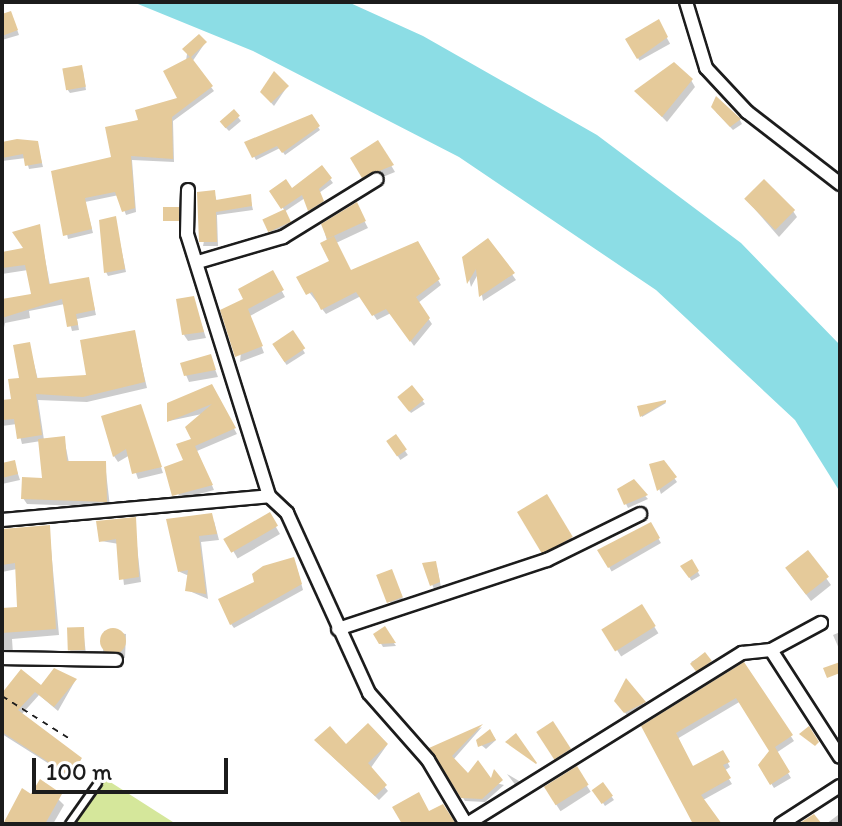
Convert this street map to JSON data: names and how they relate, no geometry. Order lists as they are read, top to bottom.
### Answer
{
  "scale_bar": "100 m"
}
